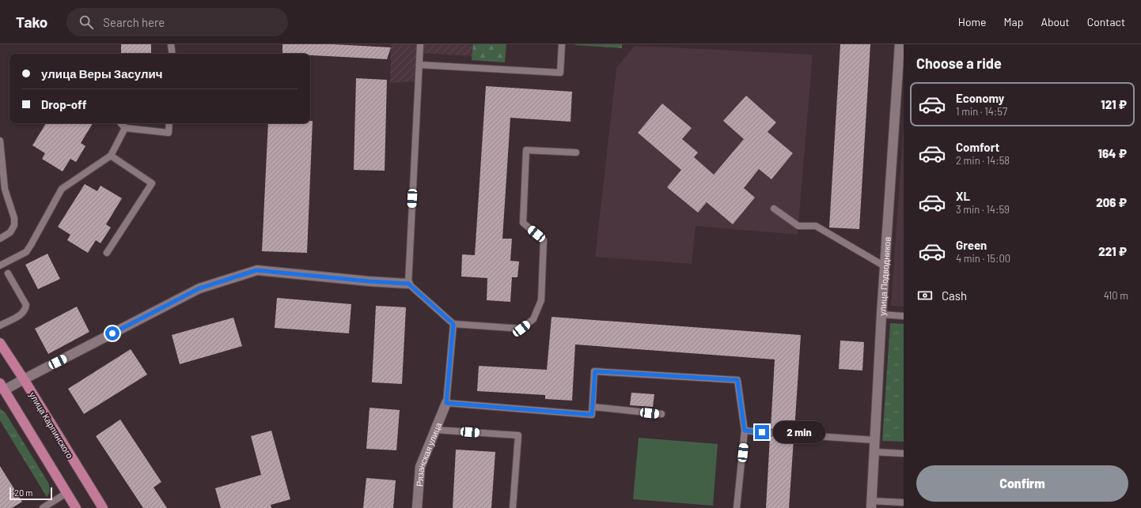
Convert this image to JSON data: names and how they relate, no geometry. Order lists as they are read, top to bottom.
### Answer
{
  "streets": {
    "main road": ["улица Карпинского"],
    "street": ["улица Подводников", "Рязанская улица"]
  },
  "scale_bar": "20 m",
  "page": {
    "header": "Tako",
    "search": "Search here",
    "nav": [
      "Home",
      "Map",
      "About",
      "Contact"
    ],
    "heading": "Choose a ride",
    "banner": ["улица Веры Засулич", "Drop-off"],
    "list": [
      {
        "name": "Economy",
        "note": "1 min · 14:57",
        "value": "121 ₽"
      },
      {
        "name": "Comfort",
        "note": "2 min · 14:58",
        "value": "164 ₽"
      },
      {
        "name": "XL",
        "note": "3 min · 14:59",
        "value": "206 ₽"
      },
      {
        "name": "Green",
        "note": "4 min · 15:00",
        "value": "221 ₽"
      }
    ],
    "pay": ["Cash", "410 m"],
    "bubble": "2 min",
    "buttons": "Confirm",
    "scale": "20 m"
  }
}
